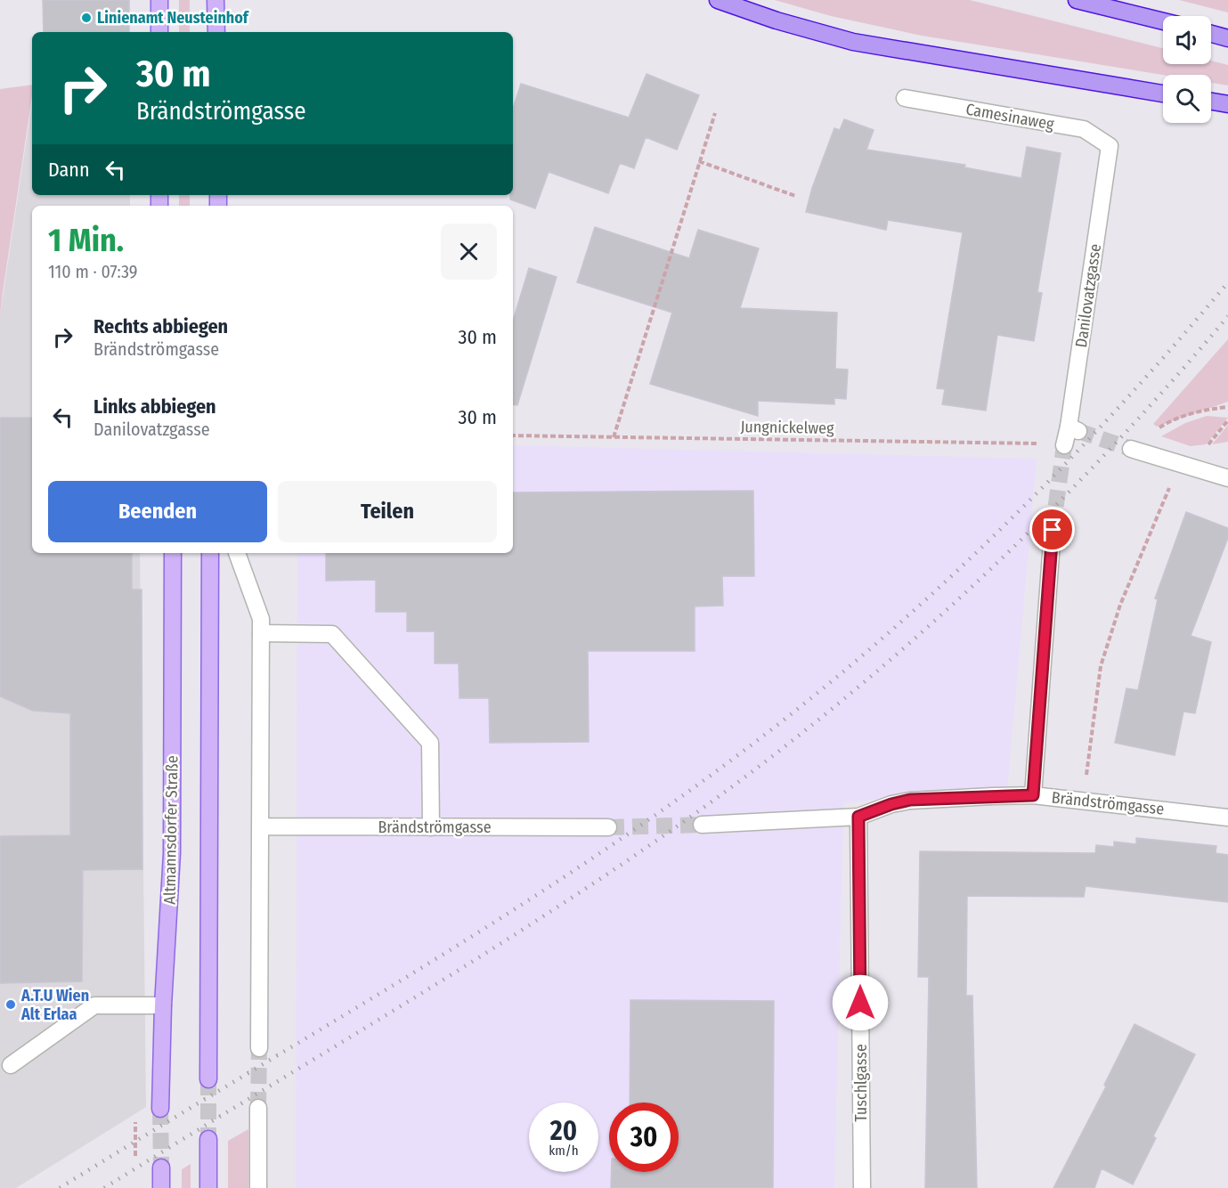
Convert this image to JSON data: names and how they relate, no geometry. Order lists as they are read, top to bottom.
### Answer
{
  "streets": {
    "main road": ["Altmannsdorfer Straße"],
    "street": [
      "Camesinaweg",
      "Danilovatzgasse",
      "Brändströmgasse",
      "Tuschlgasse"
    ],
    "path": ["Jungnickelweg"]
  },
  "crossings": [
    ["Camesinaweg", "Danilovatzgasse"],
    ["Danilovatzgasse", "Jungnickelweg"],
    ["Brändströmgasse", "Tuschlgasse"]
  ],
  "places": ["Linienamt Neusteinhof", "A.T.U Wien Alt Erlaa"],
  "page": {
    "turn": ["30 m", "Brändströmgasse"],
    "then": "Dann",
    "heading": ["1 Min.", "110 m · 07:39"],
    "list": [
      {
        "name": "Rechts abbiegen",
        "note": "Brändströmgasse",
        "value": "30 m"
      },
      {
        "name": "Links abbiegen",
        "note": "Danilovatzgasse",
        "value": "30 m"
      }
    ],
    "buttons": ["Beenden", "Teilen"],
    "speed": "20 km/h",
    "limit": "30"
  }
}
